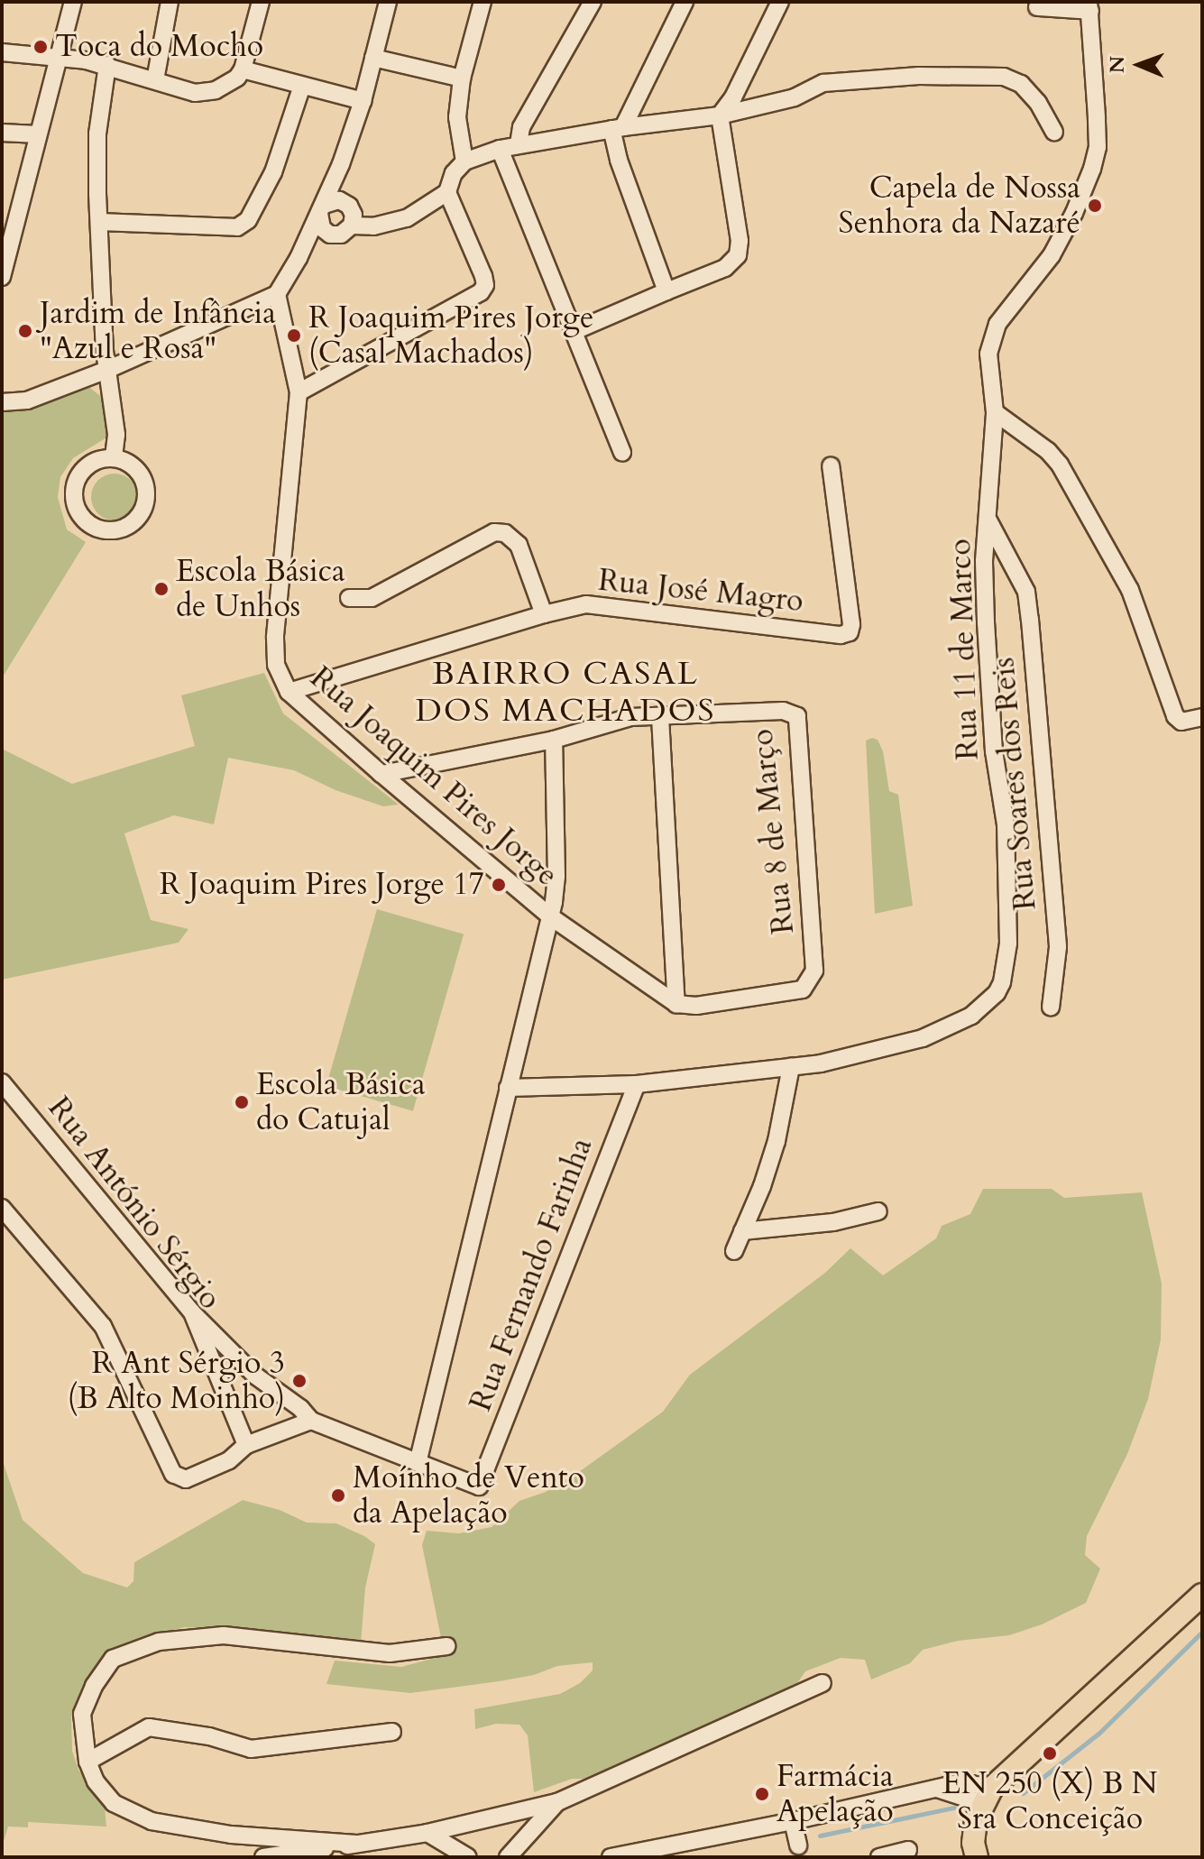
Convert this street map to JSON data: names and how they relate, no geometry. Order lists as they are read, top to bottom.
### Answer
{
  "streets": {
    "street": [
      "Rua José Magro",
      "Rua 11 de Marco",
      "Rua Joaquim Pires Jorge",
      "Rua Soares dos Reis",
      "Rua 8 de Março",
      "Rua António Sérgio",
      "Rua Fernando Farinha"
    ]
  },
  "crossings": [
    ["Rua José Magro", "Rua Joaquim Pires Jorge"],
    ["Rua 11 de Marco", "Rua Joaquim Pires Jorge"],
    ["Rua 11 de Marco", "Rua Soares dos Reis"],
    ["Rua 11 de Marco", "Rua Fernando Farinha"],
    ["Rua Joaquim Pires Jorge", "Rua 8 de Março"],
    ["Rua Joaquim Pires Jorge", "Rua Fernando Farinha"]
  ],
  "districts": ["BAIRRO CASAL DOS MACHADOS"],
  "places": [
    "Toca do Mocho",
    "Capela de Nossa Senhora da Nazaré",
    "Jardim de Infância \"Azul e Rosa\"",
    "R Joaquim Pires Jorge (Casal Machados)",
    "Escola Básica de Unhos",
    "R Joaquim Pires Jorge 17",
    "Escola Básica do Catujal",
    "R Ant Sérgio 3 (B Alto Moinho)",
    "Moínho de Vento da Apelação",
    "EN 250 (X) B N Sra Conceição",
    "Farmácia Apelação"
  ],
  "north": "left"
}
